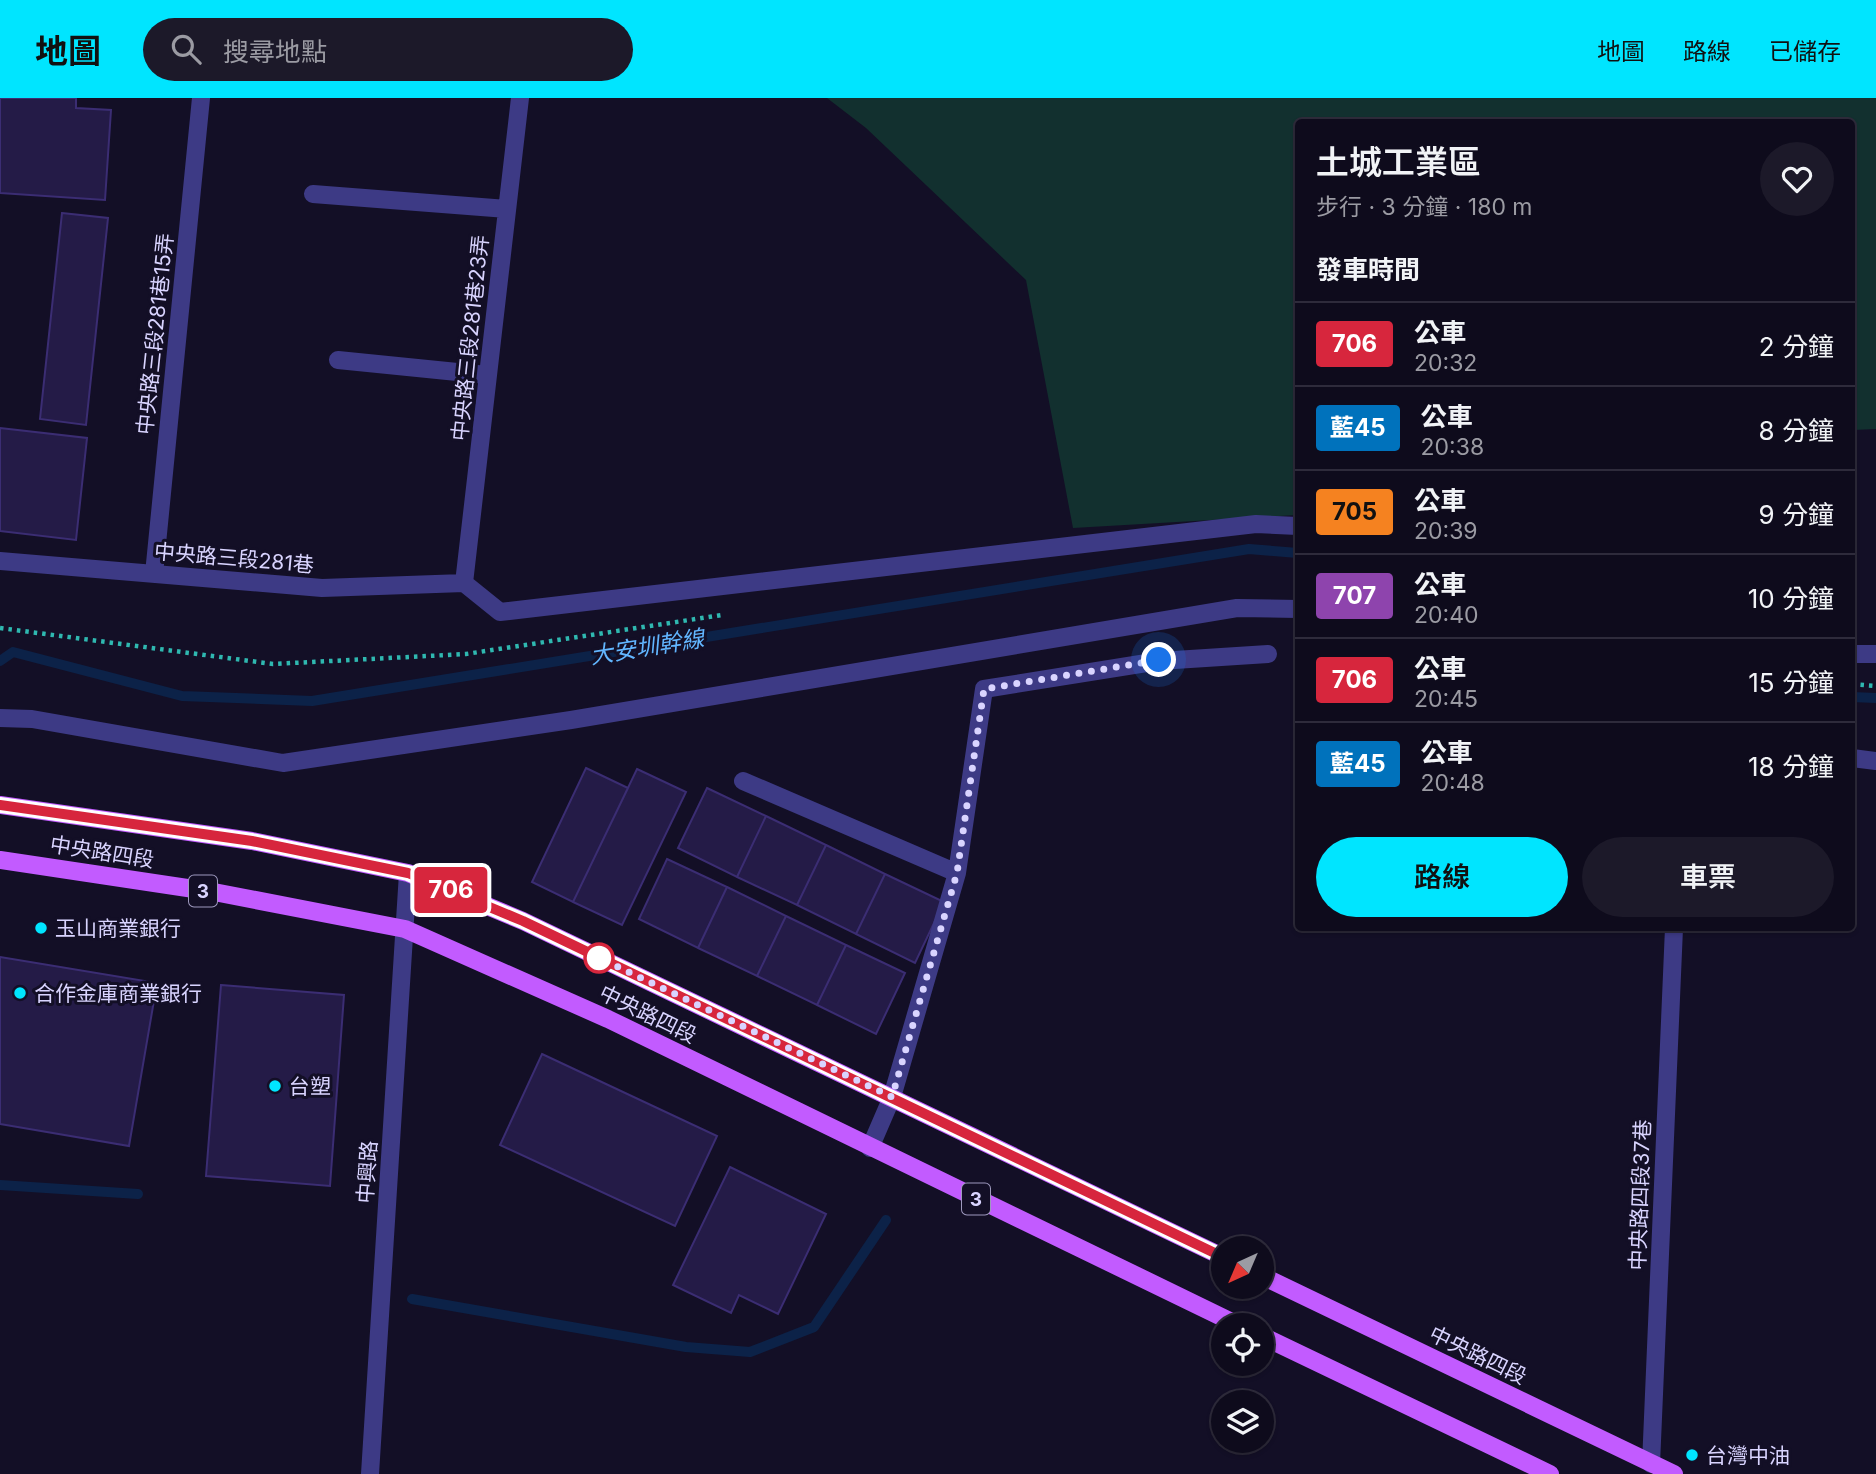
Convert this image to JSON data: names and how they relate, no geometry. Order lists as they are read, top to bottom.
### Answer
{
  "streets": {
    "main road": ["中央路四段", "3"],
    "street": [
      "中央路三段281巷15弄",
      "中央路三段281巷23弄",
      "中央路三段281巷",
      "中興路",
      "中央路四段37巷"
    ]
  },
  "crossings": [
    ["中央路三段281巷15弄", "中央路三段281巷"],
    ["中央路三段281巷23弄", "中央路三段281巷"],
    ["中央路四段", "中興路"],
    ["中央路四段", "中央路四段37巷"]
  ],
  "water": ["大安圳幹線"],
  "places": [
    "玉山商業銀行",
    "合作金庫商業銀行",
    "台塑",
    "台灣中油"
  ],
  "lines": ["bus line 706"],
  "north": "bottom left",
  "page": {
    "header": "地圖",
    "search": "搜尋地點",
    "nav": ["地圖", "路線", "已儲存"],
    "on_map": "706",
    "heading": [
      ["土城工業區", "步行 · 3 分鐘 · 180 m"],
      "發車時間"
    ],
    "list": [
      {
        "mark": "706",
        "name": "公車",
        "note": "20:32",
        "value": "2 分鐘"
      },
      {
        "mark": "藍45",
        "name": "公車",
        "note": "20:38",
        "value": "8 分鐘"
      },
      {
        "mark": "705",
        "name": "公車",
        "note": "20:39",
        "value": "9 分鐘"
      },
      {
        "mark": "707",
        "name": "公車",
        "note": "20:40",
        "value": "10 分鐘"
      },
      {
        "mark": "706",
        "name": "公車",
        "note": "20:45",
        "value": "15 分鐘"
      },
      {
        "mark": "藍45",
        "name": "公車",
        "note": "20:48",
        "value": "18 分鐘"
      }
    ],
    "buttons": ["路線", "車票"]
  }
}
